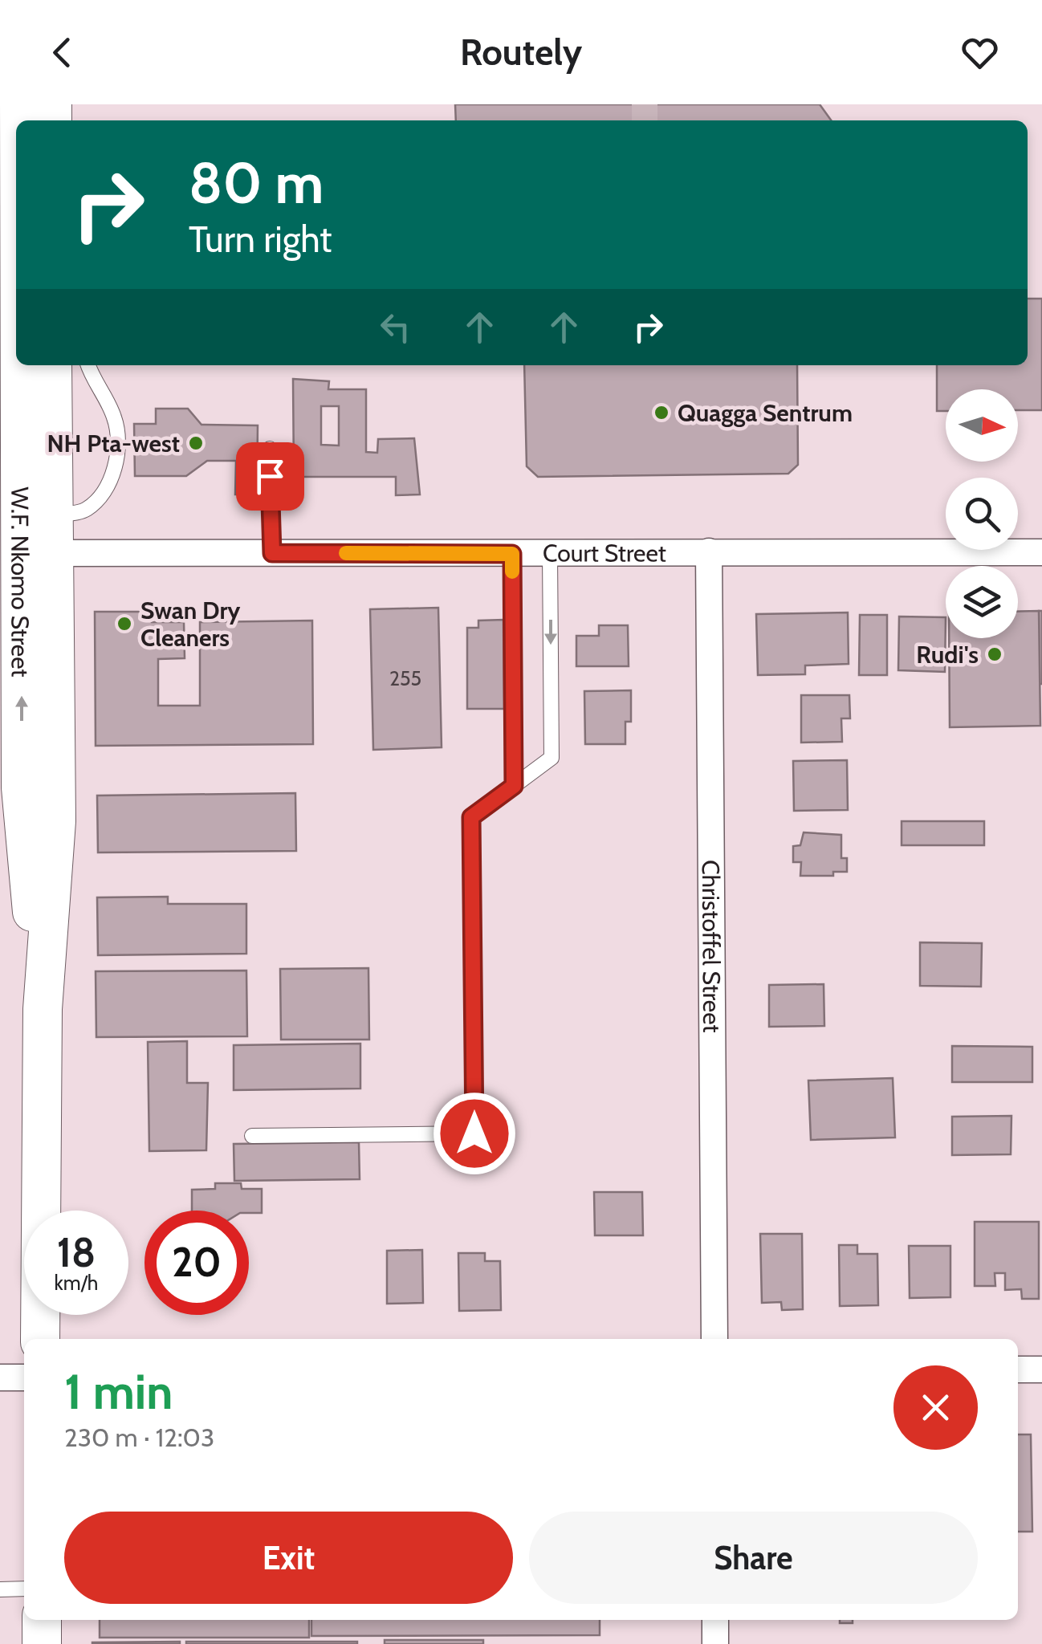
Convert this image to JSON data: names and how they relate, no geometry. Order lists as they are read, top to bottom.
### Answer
{
  "streets": {
    "main road": ["W.F. Nkomo Street"],
    "street": ["Court Street", "Christoffel Street"]
  },
  "crossings": [
    ["Court Street", "W.F. Nkomo Street"],
    ["Court Street", "Christoffel Street"]
  ],
  "places": [
    "Quagga Sentrum",
    "NH Pta-west",
    "Swan Dry Cleaners",
    "Rudi's"
  ],
  "house_numbers": ["255"],
  "north": "right",
  "page": {
    "header": "Routely",
    "turn": ["80 m", "Turn right"],
    "speed": "18 km/h",
    "limit": "20",
    "heading": ["1 min", "230 m · 12:03"],
    "buttons": ["Exit", "Share"]
  }
}
